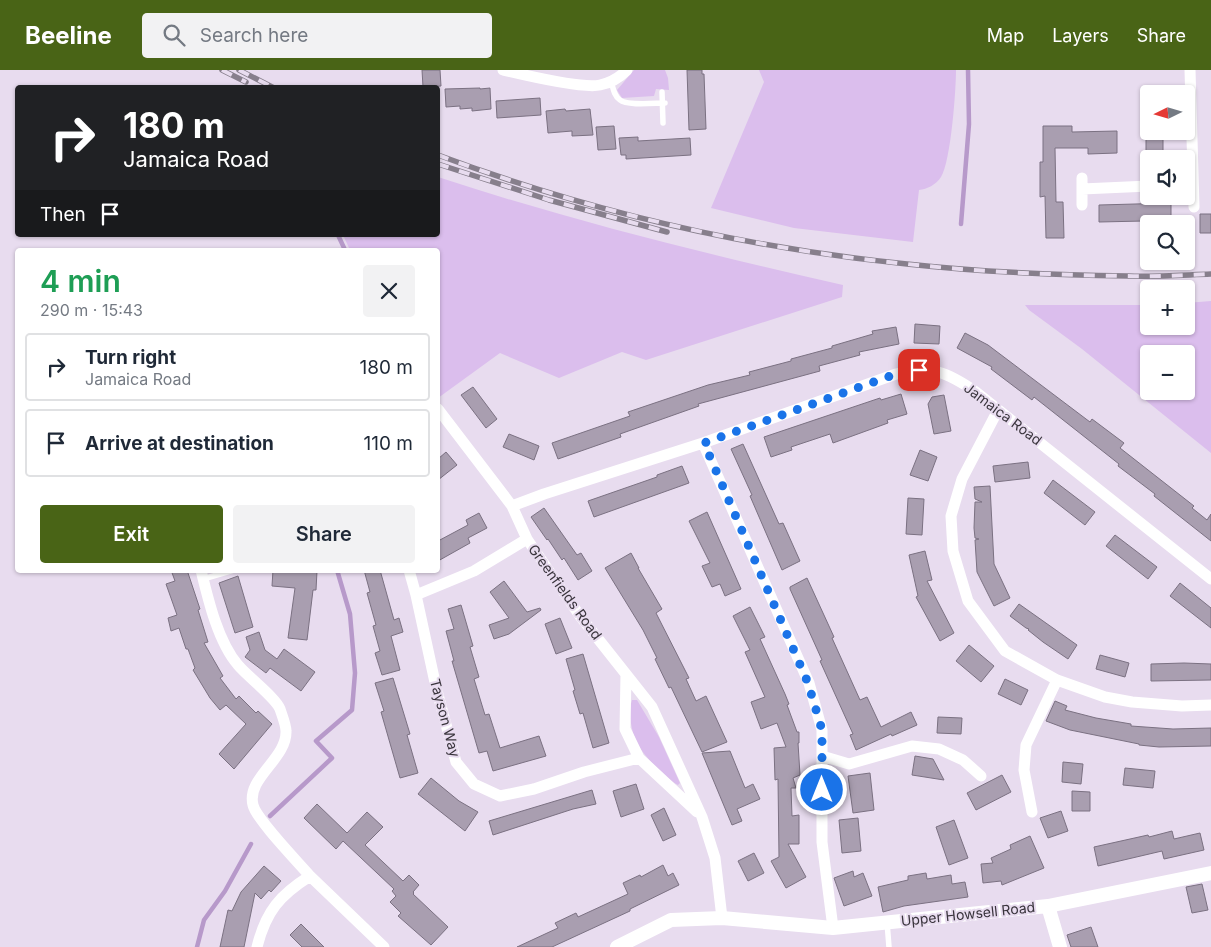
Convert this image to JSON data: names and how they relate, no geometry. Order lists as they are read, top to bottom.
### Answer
{
  "streets": {
    "street": [
      "Jamaica Road",
      "Greenfields Road",
      "Tayson Way",
      "Upper Howsell Road"
    ]
  },
  "crossings": [
    ["Greenfields Road", "Tayson Way"],
    ["Greenfields Road", "Upper Howsell Road"]
  ],
  "north": "left",
  "page": {
    "header": "Beeline",
    "search": "Search here",
    "nav": ["Map", "Layers", "Share"],
    "map_buttons": ["+", "−"],
    "turn": ["180 m", "Jamaica Road"],
    "then": "Then",
    "heading": ["4 min", "290 m · 15:43"],
    "list": [
      {
        "name": "Turn right",
        "note": "Jamaica Road",
        "value": "180 m"
      },
      {
        "name": "Arrive at destination",
        "value": "110 m"
      }
    ],
    "buttons": ["Exit", "Share"]
  }
}
